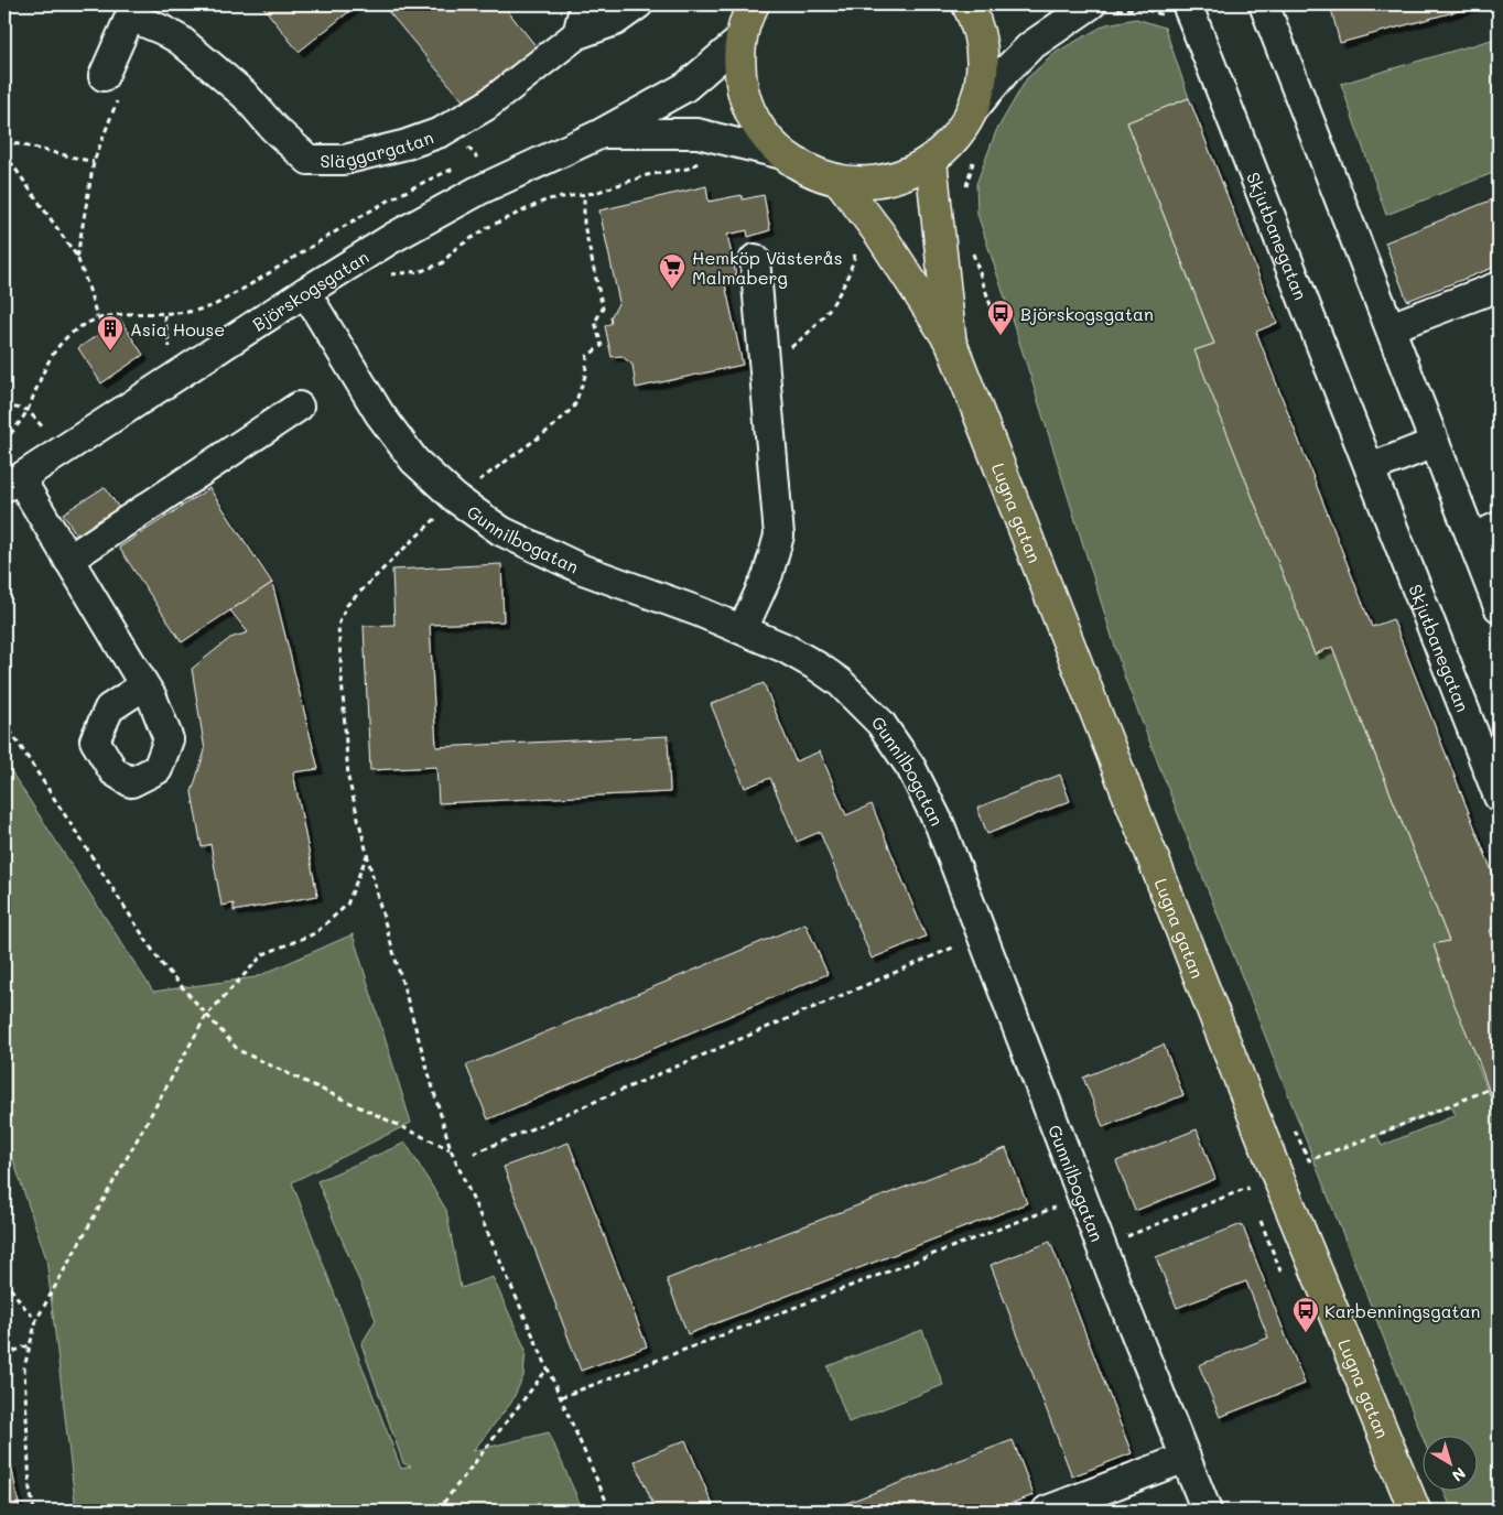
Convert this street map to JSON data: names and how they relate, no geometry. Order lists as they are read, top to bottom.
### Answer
{
  "streets": {
    "main road": ["Lugna gatan"],
    "street": [
      "Släggargatan",
      "Skjutbanegatan",
      "Björskogsgatan",
      "Gunnilbogatan"
    ]
  },
  "crossings": [
    ["Björskogsgatan", "Gunnilbogatan"]
  ],
  "places": {
    "supermarket": ["Hemköp Västerås Malmaberg"],
    "bus stop": ["Björskogsgatan", "Karbenningsgatan"],
    "building": ["Asia House"]
  },
  "north": "bottom right"
}
